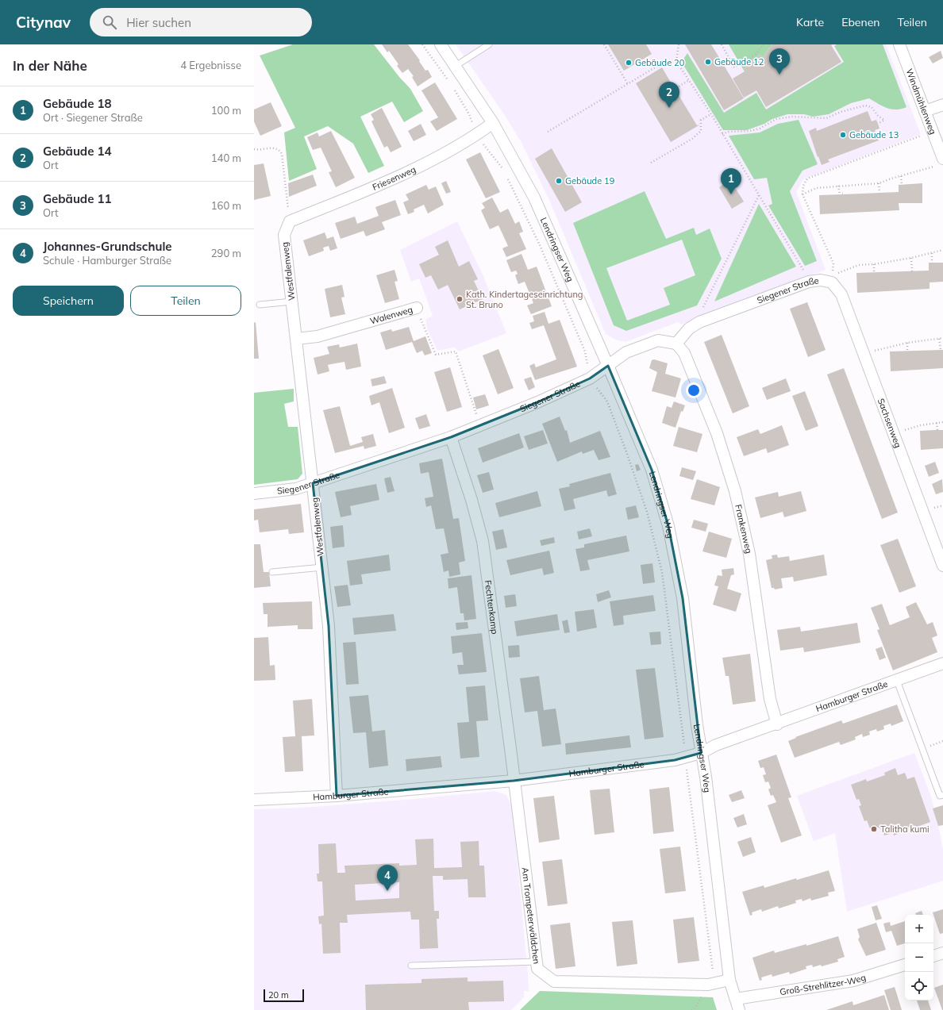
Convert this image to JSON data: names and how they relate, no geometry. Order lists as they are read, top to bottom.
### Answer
{
  "streets": {
    "street": [
      "Windmühlenweg",
      "Friesenweg",
      "Lendringser Weg",
      "Westfalenweg",
      "Siegener Straße",
      "Walenweg",
      "Sachsenweg",
      "Frankenweg",
      "Fechtenkamp",
      "Hamburger Straße",
      "Am Trompeterwäldchen",
      "Groß-Strehlitzer-Weg"
    ]
  },
  "crossings": [
    ["Friesenweg", "Lendringser Weg"],
    ["Friesenweg", "Westfalenweg"],
    ["Lendringser Weg", "Siegener Straße"],
    ["Lendringser Weg", "Hamburger Straße"],
    ["Lendringser Weg", "Am Trompeterwäldchen"],
    ["Lendringser Weg", "Groß-Strehlitzer-Weg"],
    ["Westfalenweg", "Siegener Straße"],
    ["Westfalenweg", "Walenweg"],
    ["Westfalenweg", "Hamburger Straße"],
    ["Siegener Straße", "Walenweg"],
    ["Siegener Straße", "Sachsenweg"],
    ["Siegener Straße", "Frankenweg"],
    ["Siegener Straße", "Fechtenkamp"],
    ["Frankenweg", "Hamburger Straße"],
    ["Fechtenkamp", "Hamburger Straße"],
    ["Fechtenkamp", "Am Trompeterwäldchen"],
    ["Hamburger Straße", "Am Trompeterwäldchen"]
  ],
  "places": [
    "Gebäude 12",
    "Gebäude 20",
    "Gebäude 13",
    "Gebäude 19",
    "Kath. Kindertageseinrichtung St. Bruno",
    "Talitha kumi"
  ],
  "scale_bar": "20 m",
  "page": {
    "header": "Citynav",
    "search": "Hier suchen",
    "nav": ["Karte", "Ebenen", "Teilen"],
    "heading": ["In der Nähe", "4 Ergebnisse"],
    "pins": [
      "3",
      "2",
      "1",
      "4"
    ],
    "list": [
      {
        "mark": "1",
        "name": "Gebäude 18",
        "note": "Ort · Siegener Straße",
        "value": "100 m"
      },
      {
        "mark": "2",
        "name": "Gebäude 14",
        "note": "Ort",
        "value": "140 m"
      },
      {
        "mark": "3",
        "name": "Gebäude 11",
        "note": "Ort",
        "value": "160 m"
      },
      {
        "mark": "4",
        "name": "Johannes-Grundschule",
        "note": "Schule · Hamburger Straße",
        "value": "290 m"
      }
    ],
    "buttons": ["Speichern", "Teilen"],
    "map_buttons": ["+", "−"],
    "scale": "20 m"
  }
}
